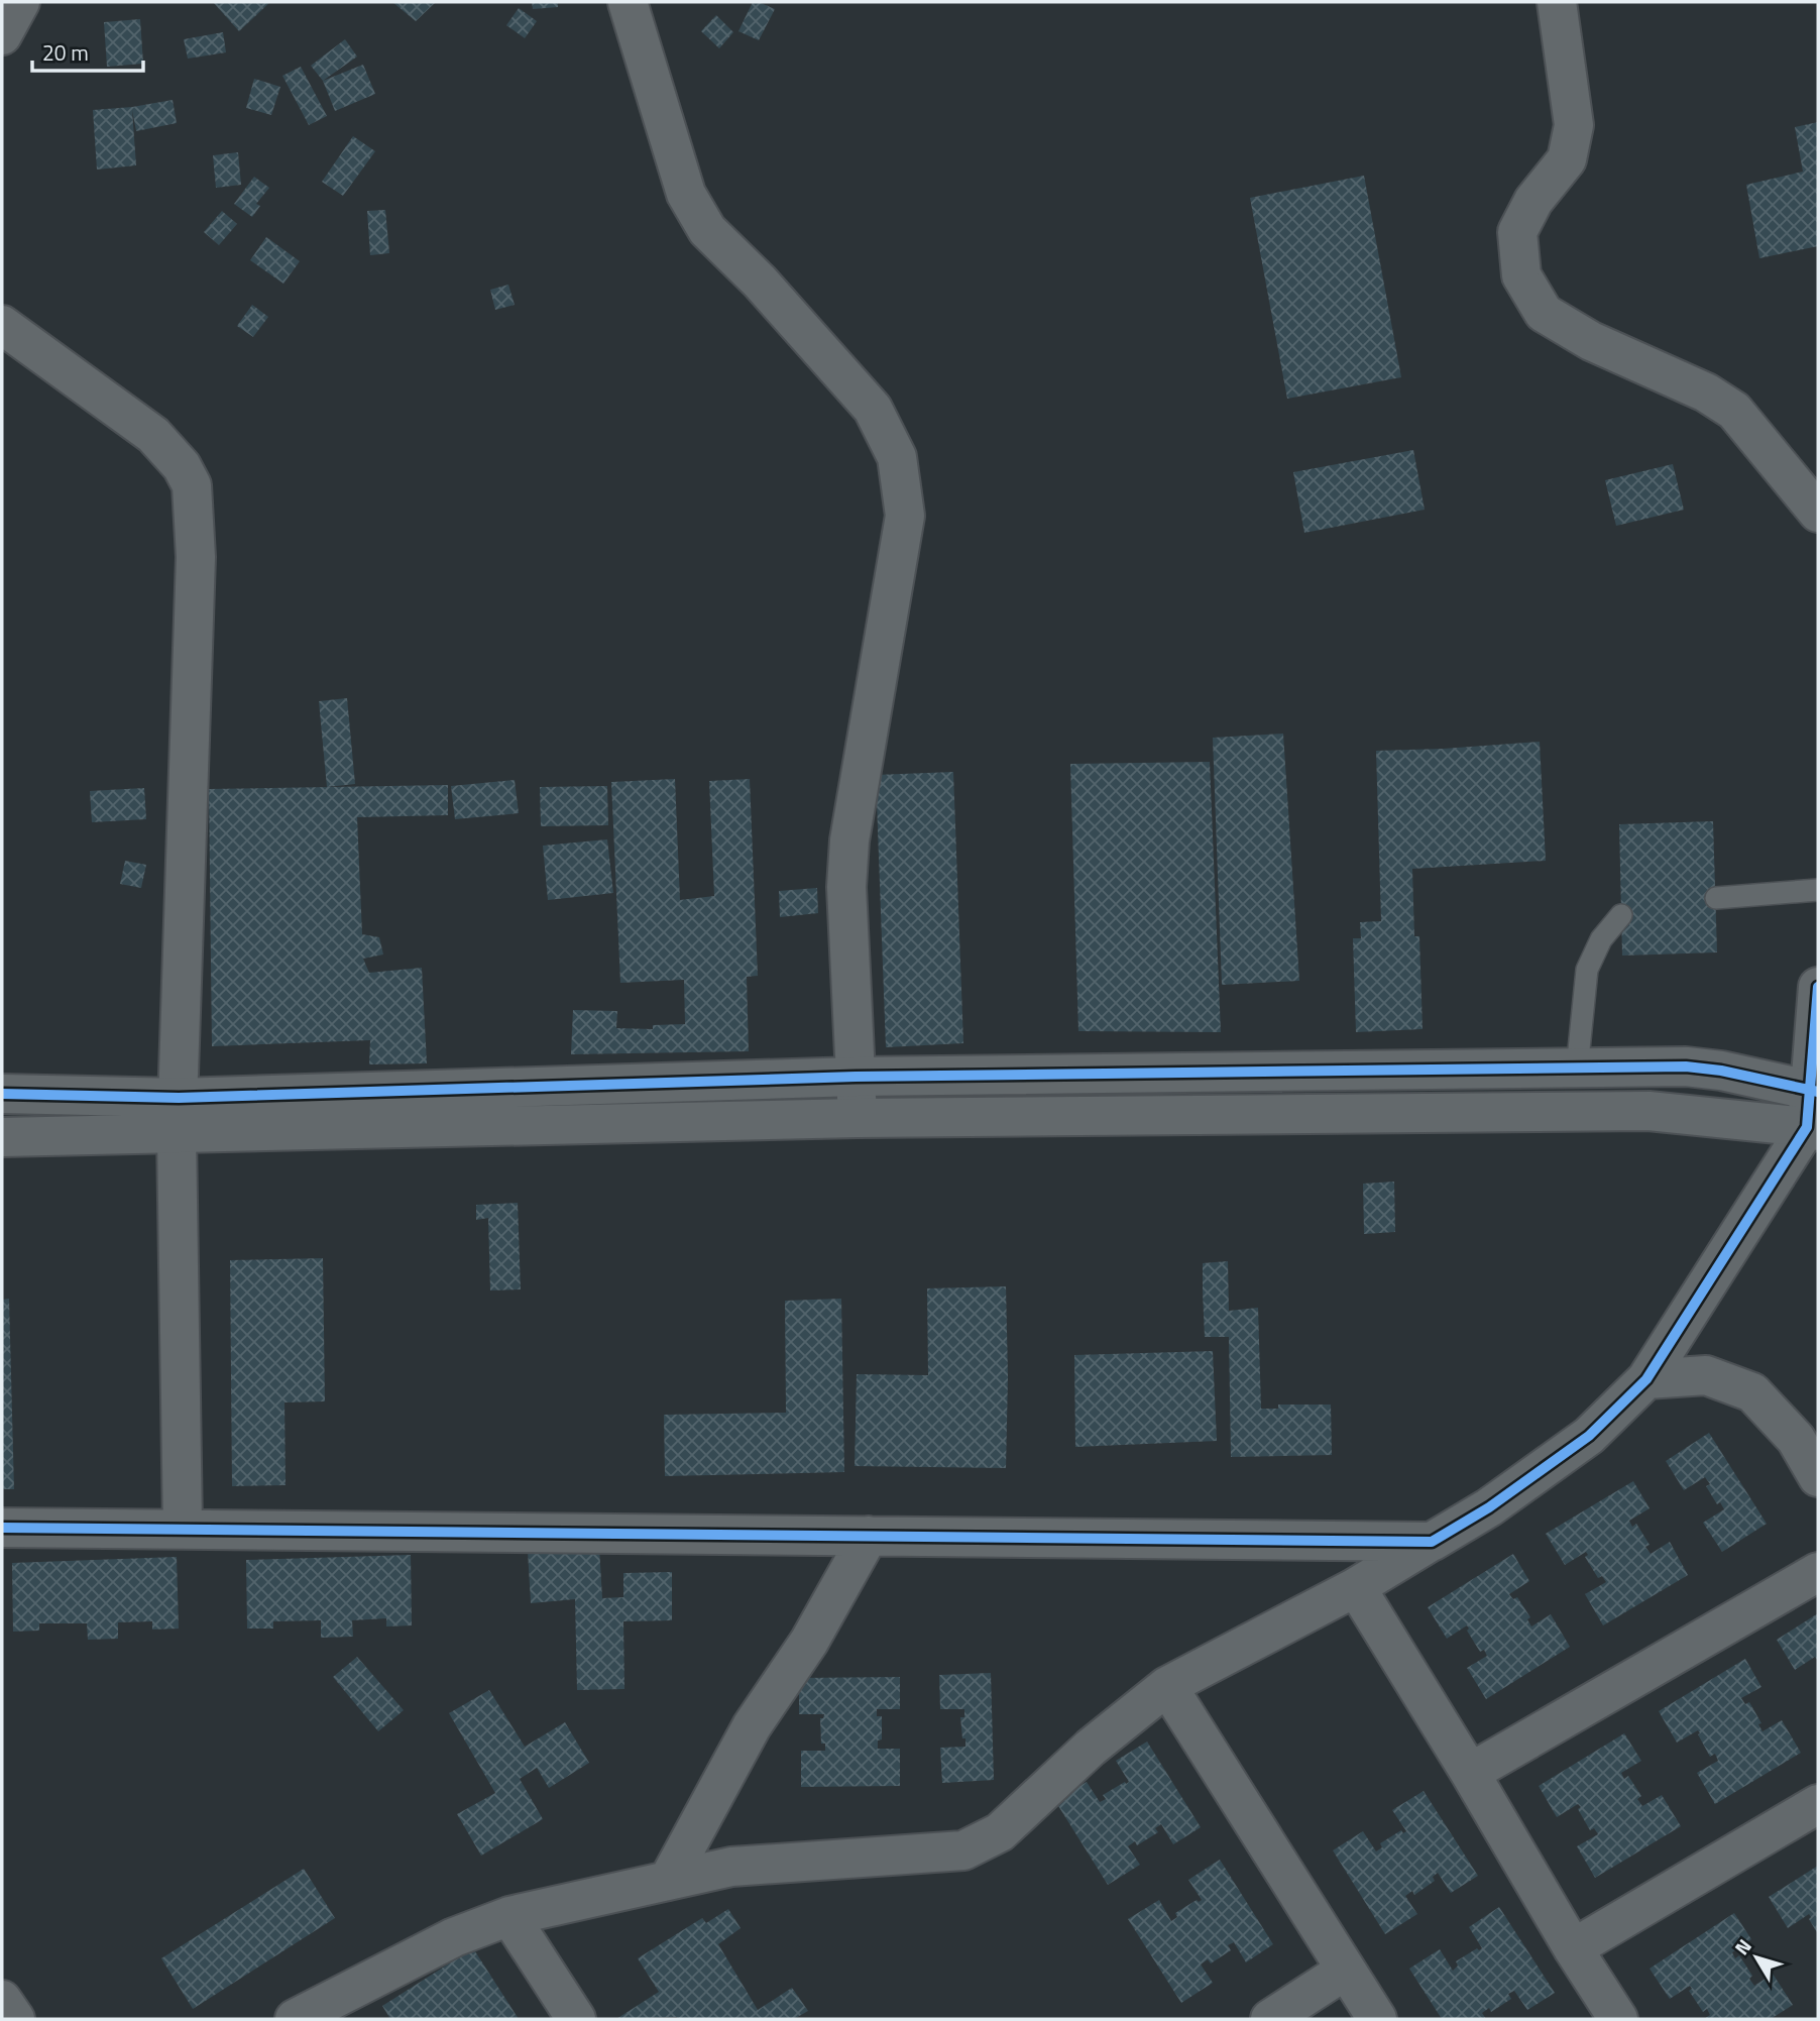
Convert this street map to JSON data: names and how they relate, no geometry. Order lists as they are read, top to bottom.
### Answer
{
  "scale_bar": "20 m",
  "north": "top left"
}
